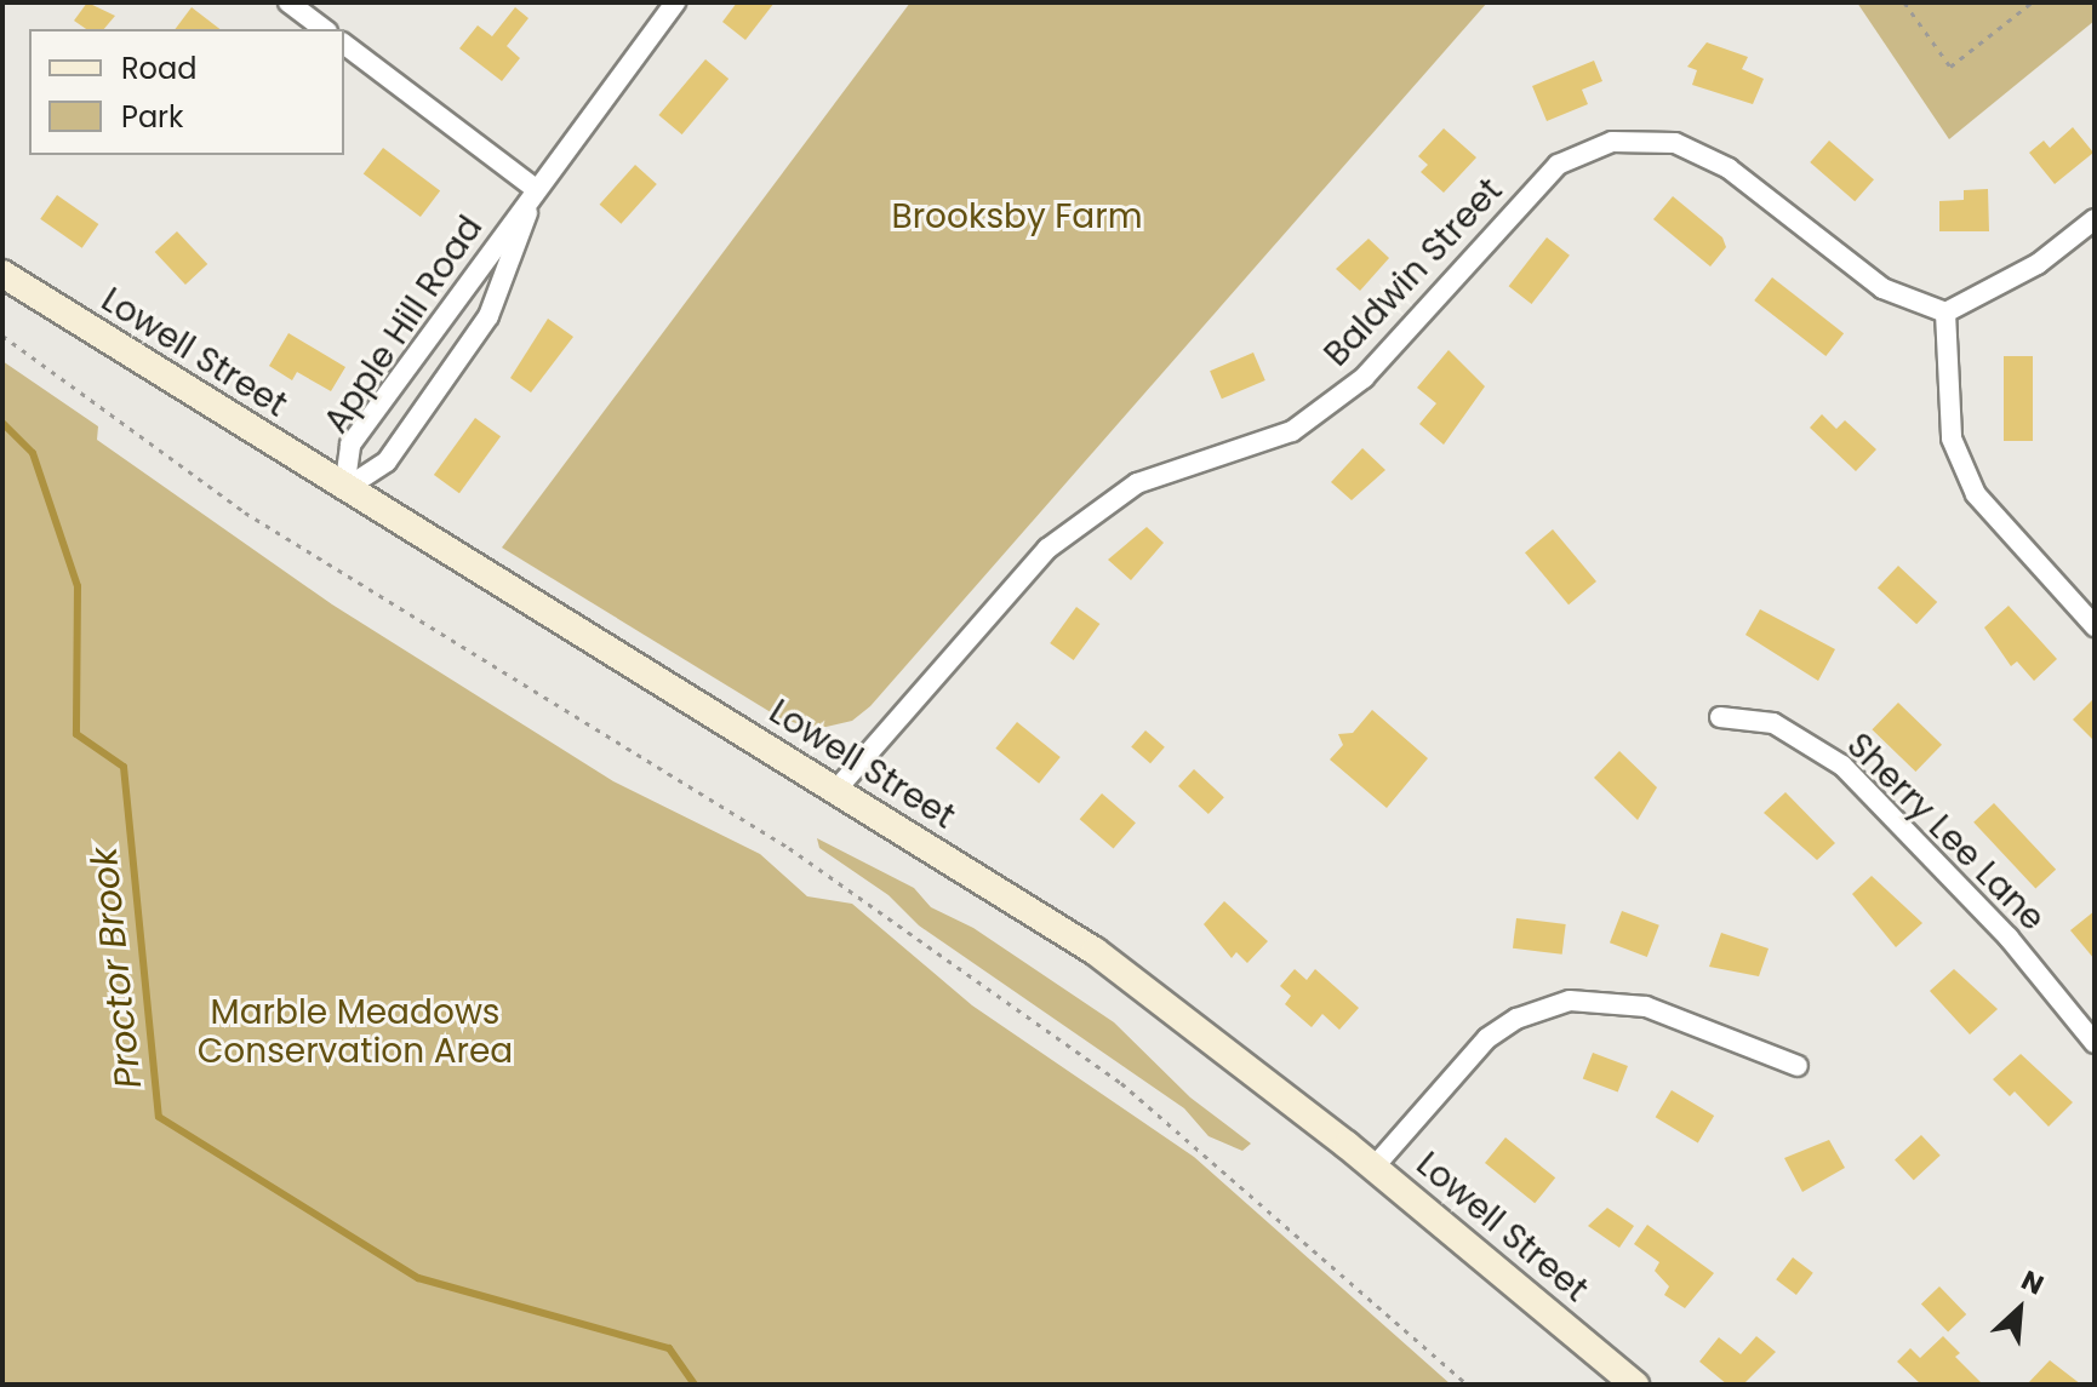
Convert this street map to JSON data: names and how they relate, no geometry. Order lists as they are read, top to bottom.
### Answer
{
  "streets": {
    "main road": ["Lowell Street"],
    "street": ["Baldwin Street", "Apple Hill Road", "Sherry Lee Lane"]
  },
  "crossings": [
    ["Baldwin Street", "Lowell Street"],
    ["Apple Hill Road", "Lowell Street"]
  ],
  "water": ["Proctor Brook"],
  "parks": ["Brooksby Farm", "Marble Meadows Conservation Area"],
  "legend": ["Road", "Park"],
  "north": "top right"
}
